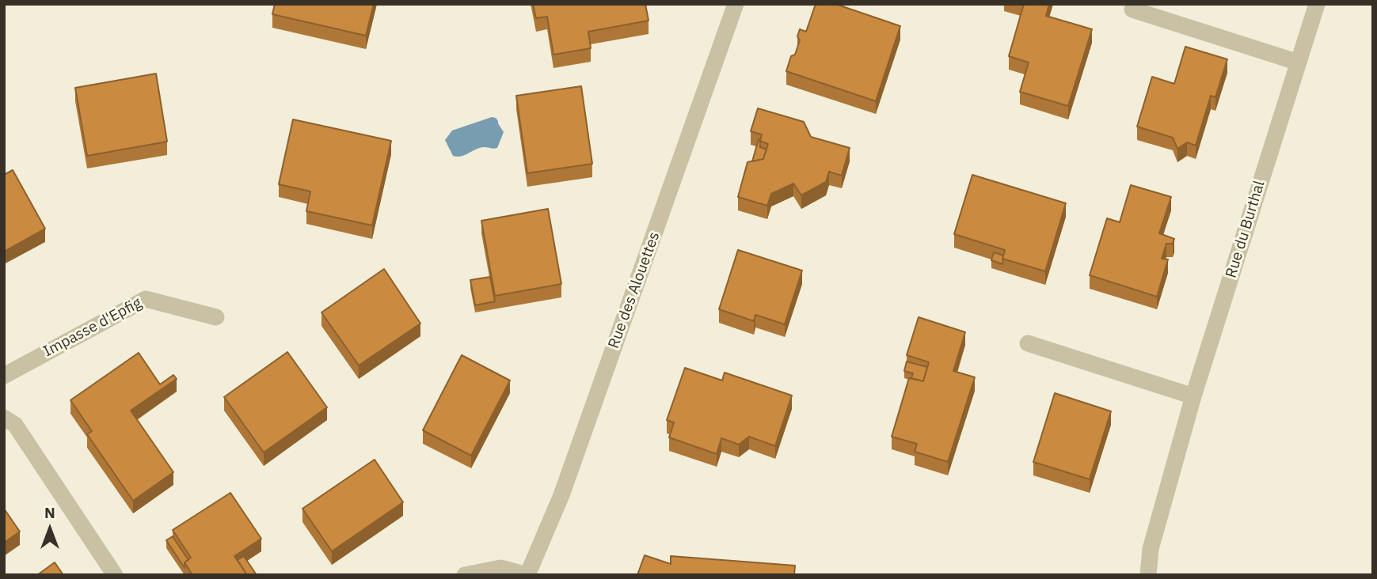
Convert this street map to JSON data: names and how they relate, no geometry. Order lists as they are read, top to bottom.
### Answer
{
  "streets": {
    "street": ["Rue du Burthal", "Rue des Alouettes", "Impasse d'Epfig"]
  },
  "north": "top"
}
